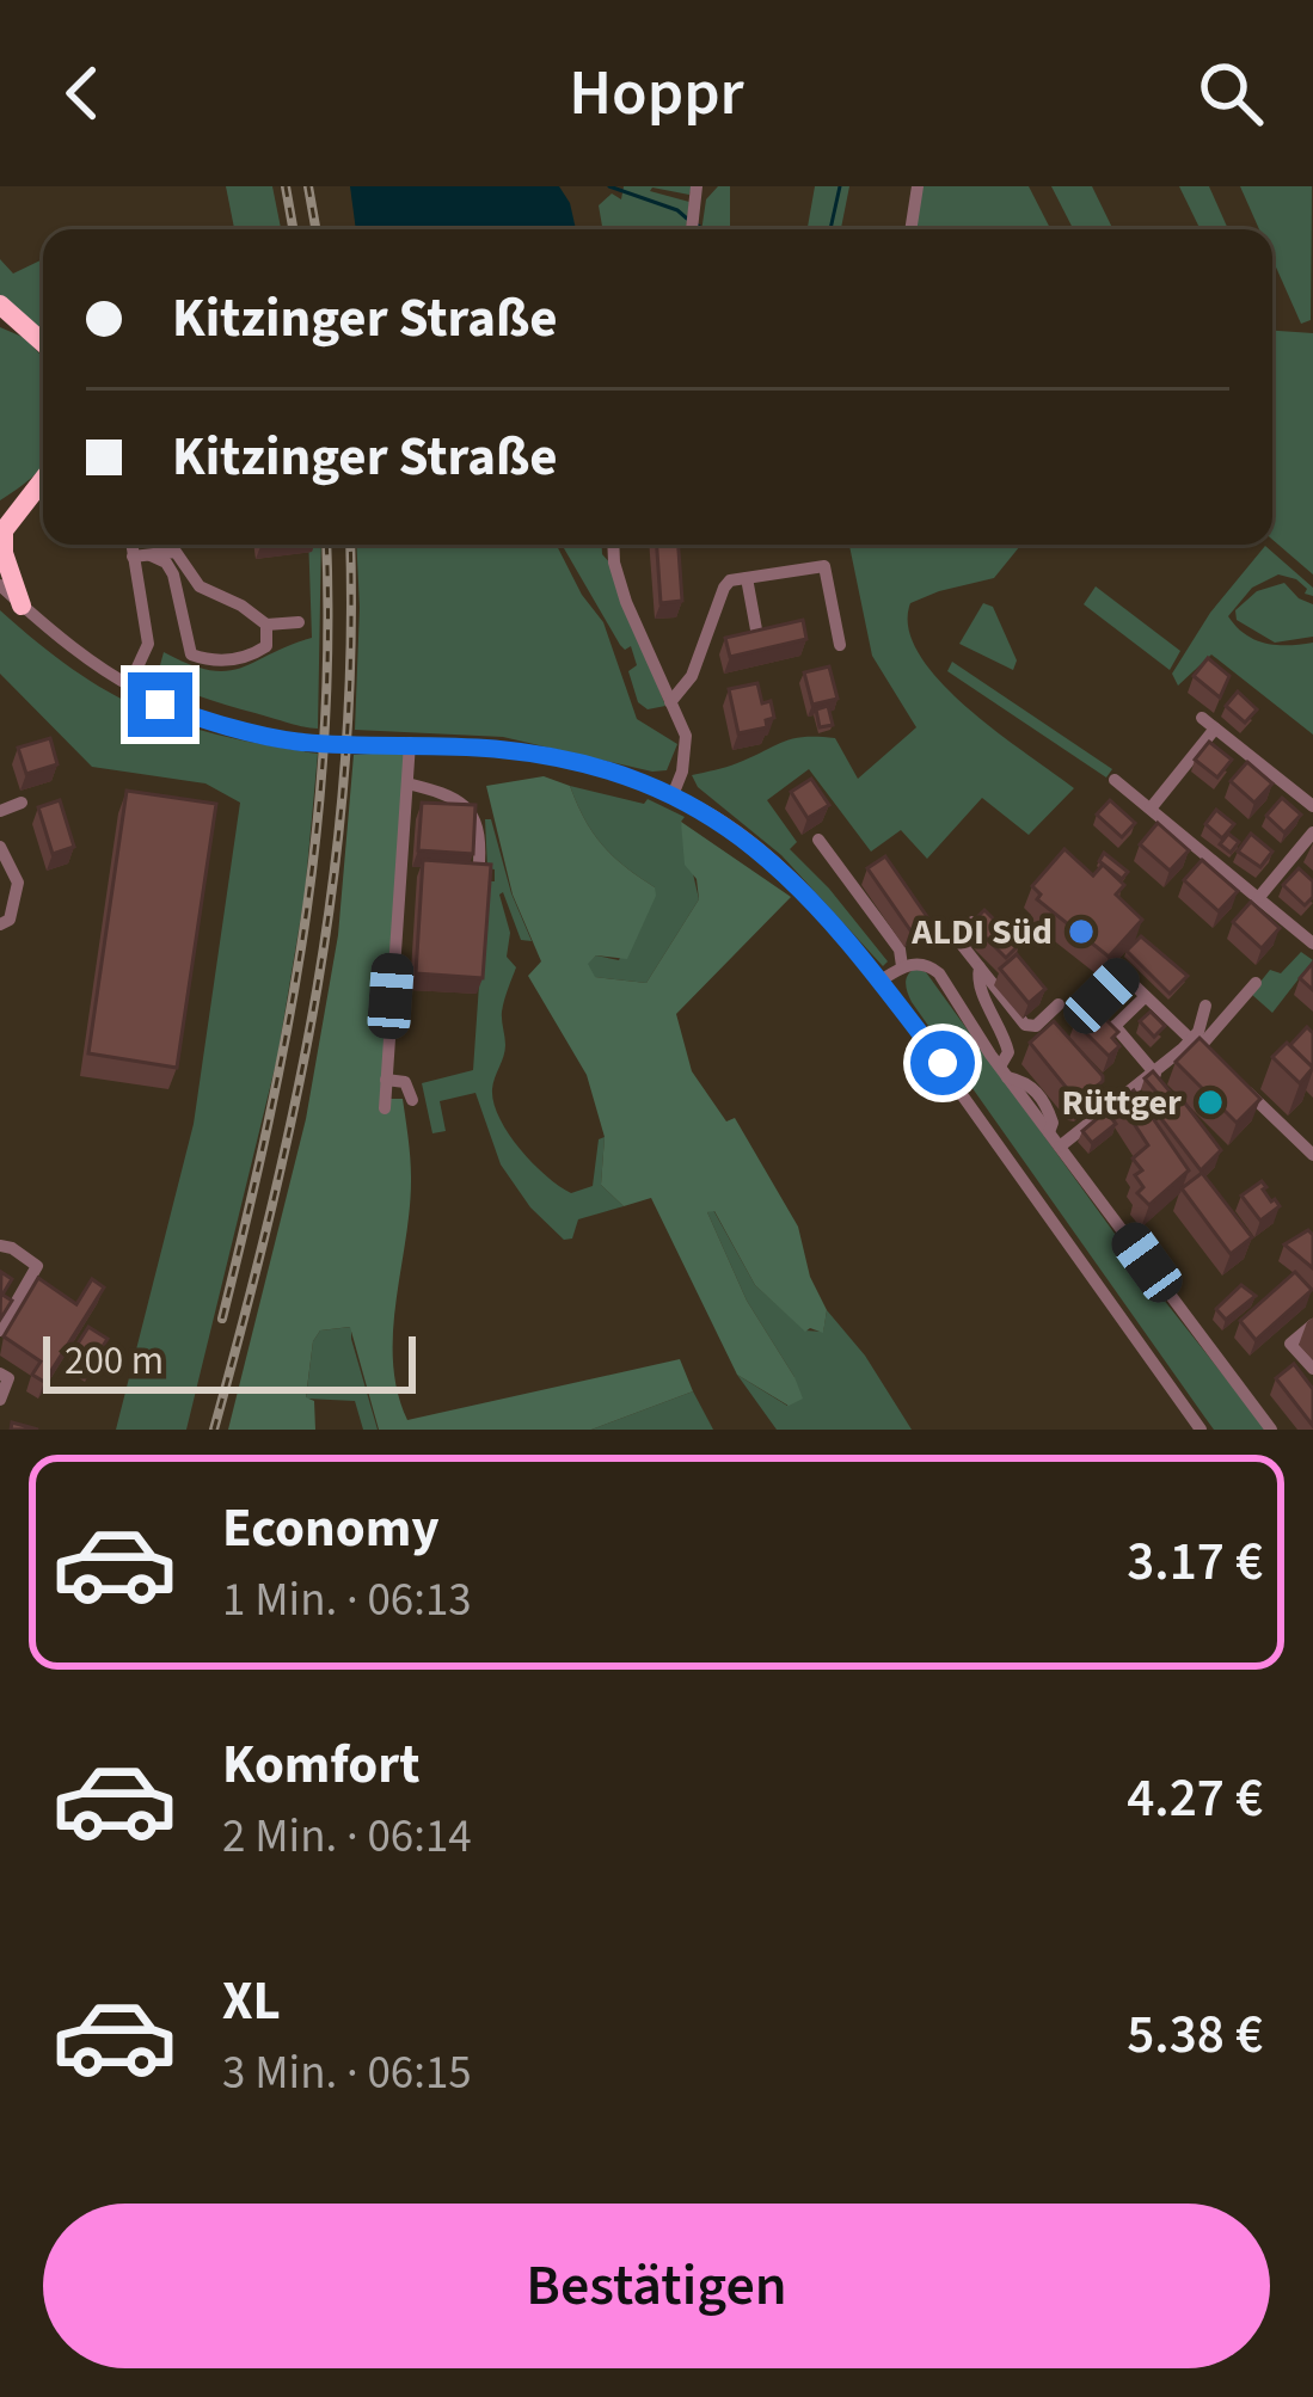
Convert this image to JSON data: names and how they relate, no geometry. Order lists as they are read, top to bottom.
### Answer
{
  "places": ["ALDI Süd", "Rüttger"],
  "scale_bar": "200 m",
  "page": {
    "header": "Hoppr",
    "banner": ["Kitzinger Straße", "Kitzinger Straße"],
    "scale": "200 m",
    "list": [
      {
        "name": "Economy",
        "note": "1 Min. · 06:13",
        "value": "3.17 €"
      },
      {
        "name": "Komfort",
        "note": "2 Min. · 06:14",
        "value": "4.27 €"
      },
      {
        "name": "XL",
        "note": "3 Min. · 06:15",
        "value": "5.38 €"
      }
    ],
    "buttons": "Bestätigen"
  }
}
